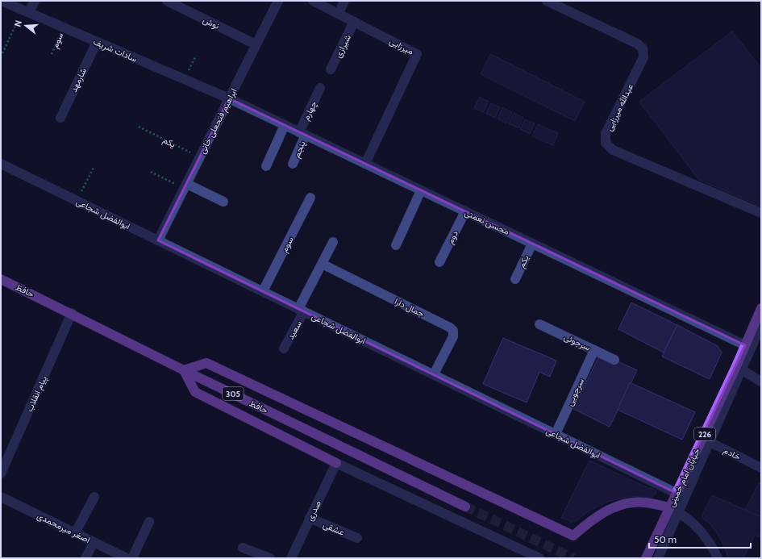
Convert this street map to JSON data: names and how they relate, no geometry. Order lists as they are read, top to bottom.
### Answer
{
  "streets": {
    "main road": [
      "حافظ",
      "305",
      "226",
      "خیابان امام خمینی"
    ],
    "street": [
      "نوش",
      "سوم",
      "شیرازی",
      "میرزایی",
      "سادات شریف",
      "شارمهد",
      "عبدالله میرزایی",
      "چهارم",
      "ابراهیم فتحعلی خانی",
      "یکم",
      "پنجم",
      "ابوالفضل شجاعی",
      "محسن نعمتی",
      "دوم",
      "جمال دارا",
      "سعید",
      "سرجوئی",
      "سرجویی",
      "پیام انقلاب",
      "خادم",
      "صدری",
      "اصغر میرمحمدی",
      "عشقی"
    ]
  },
  "crossings": [
    ["نوش", "ابراهیم فتحعلی خانی"],
    ["سوم", "سادات شریف"],
    ["سوم", "ابوالفضل شجاعی"],
    ["شیرازی", "میرزایی"],
    ["میرزایی", "محسن نعمتی"],
    ["سادات شریف", "شارمهد"],
    ["سادات شریف", "ابراهیم فتحعلی خانی"],
    ["سادات شریف", "محسن نعمتی"],
    ["چهارم", "پنجم"],
    ["چهارم", "محسن نعمتی"],
    ["ابراهیم فتحعلی خانی", "یکم"],
    ["ابراهیم فتحعلی خانی", "ابوالفضل شجاعی"],
    ["ابراهیم فتحعلی خانی", "محسن نعمتی"],
    ["یکم", "محسن نعمتی"],
    ["پنجم", "محسن نعمتی"],
    ["ابوالفضل شجاعی", "جمال دارا"],
    ["ابوالفضل شجاعی", "سعید"],
    ["ابوالفضل شجاعی", "سرجویی"],
    ["ابوالفضل شجاعی", "خیابان امام خمینی"],
    ["محسن نعمتی", "دوم"],
    ["محسن نعمتی", "خیابان امام خمینی"],
    ["حافظ", "پیام انقلاب"],
    ["حافظ", "305"],
    ["جمال دارا", "سعید"],
    ["سرجوئی", "سرجویی"],
    ["305", "خیابان امام خمینی"],
    ["خادم", "خیابان امام خمینی"],
    ["صدری", "عشقی"]
  ],
  "scale_bar": "50 m",
  "north": "left"
}
